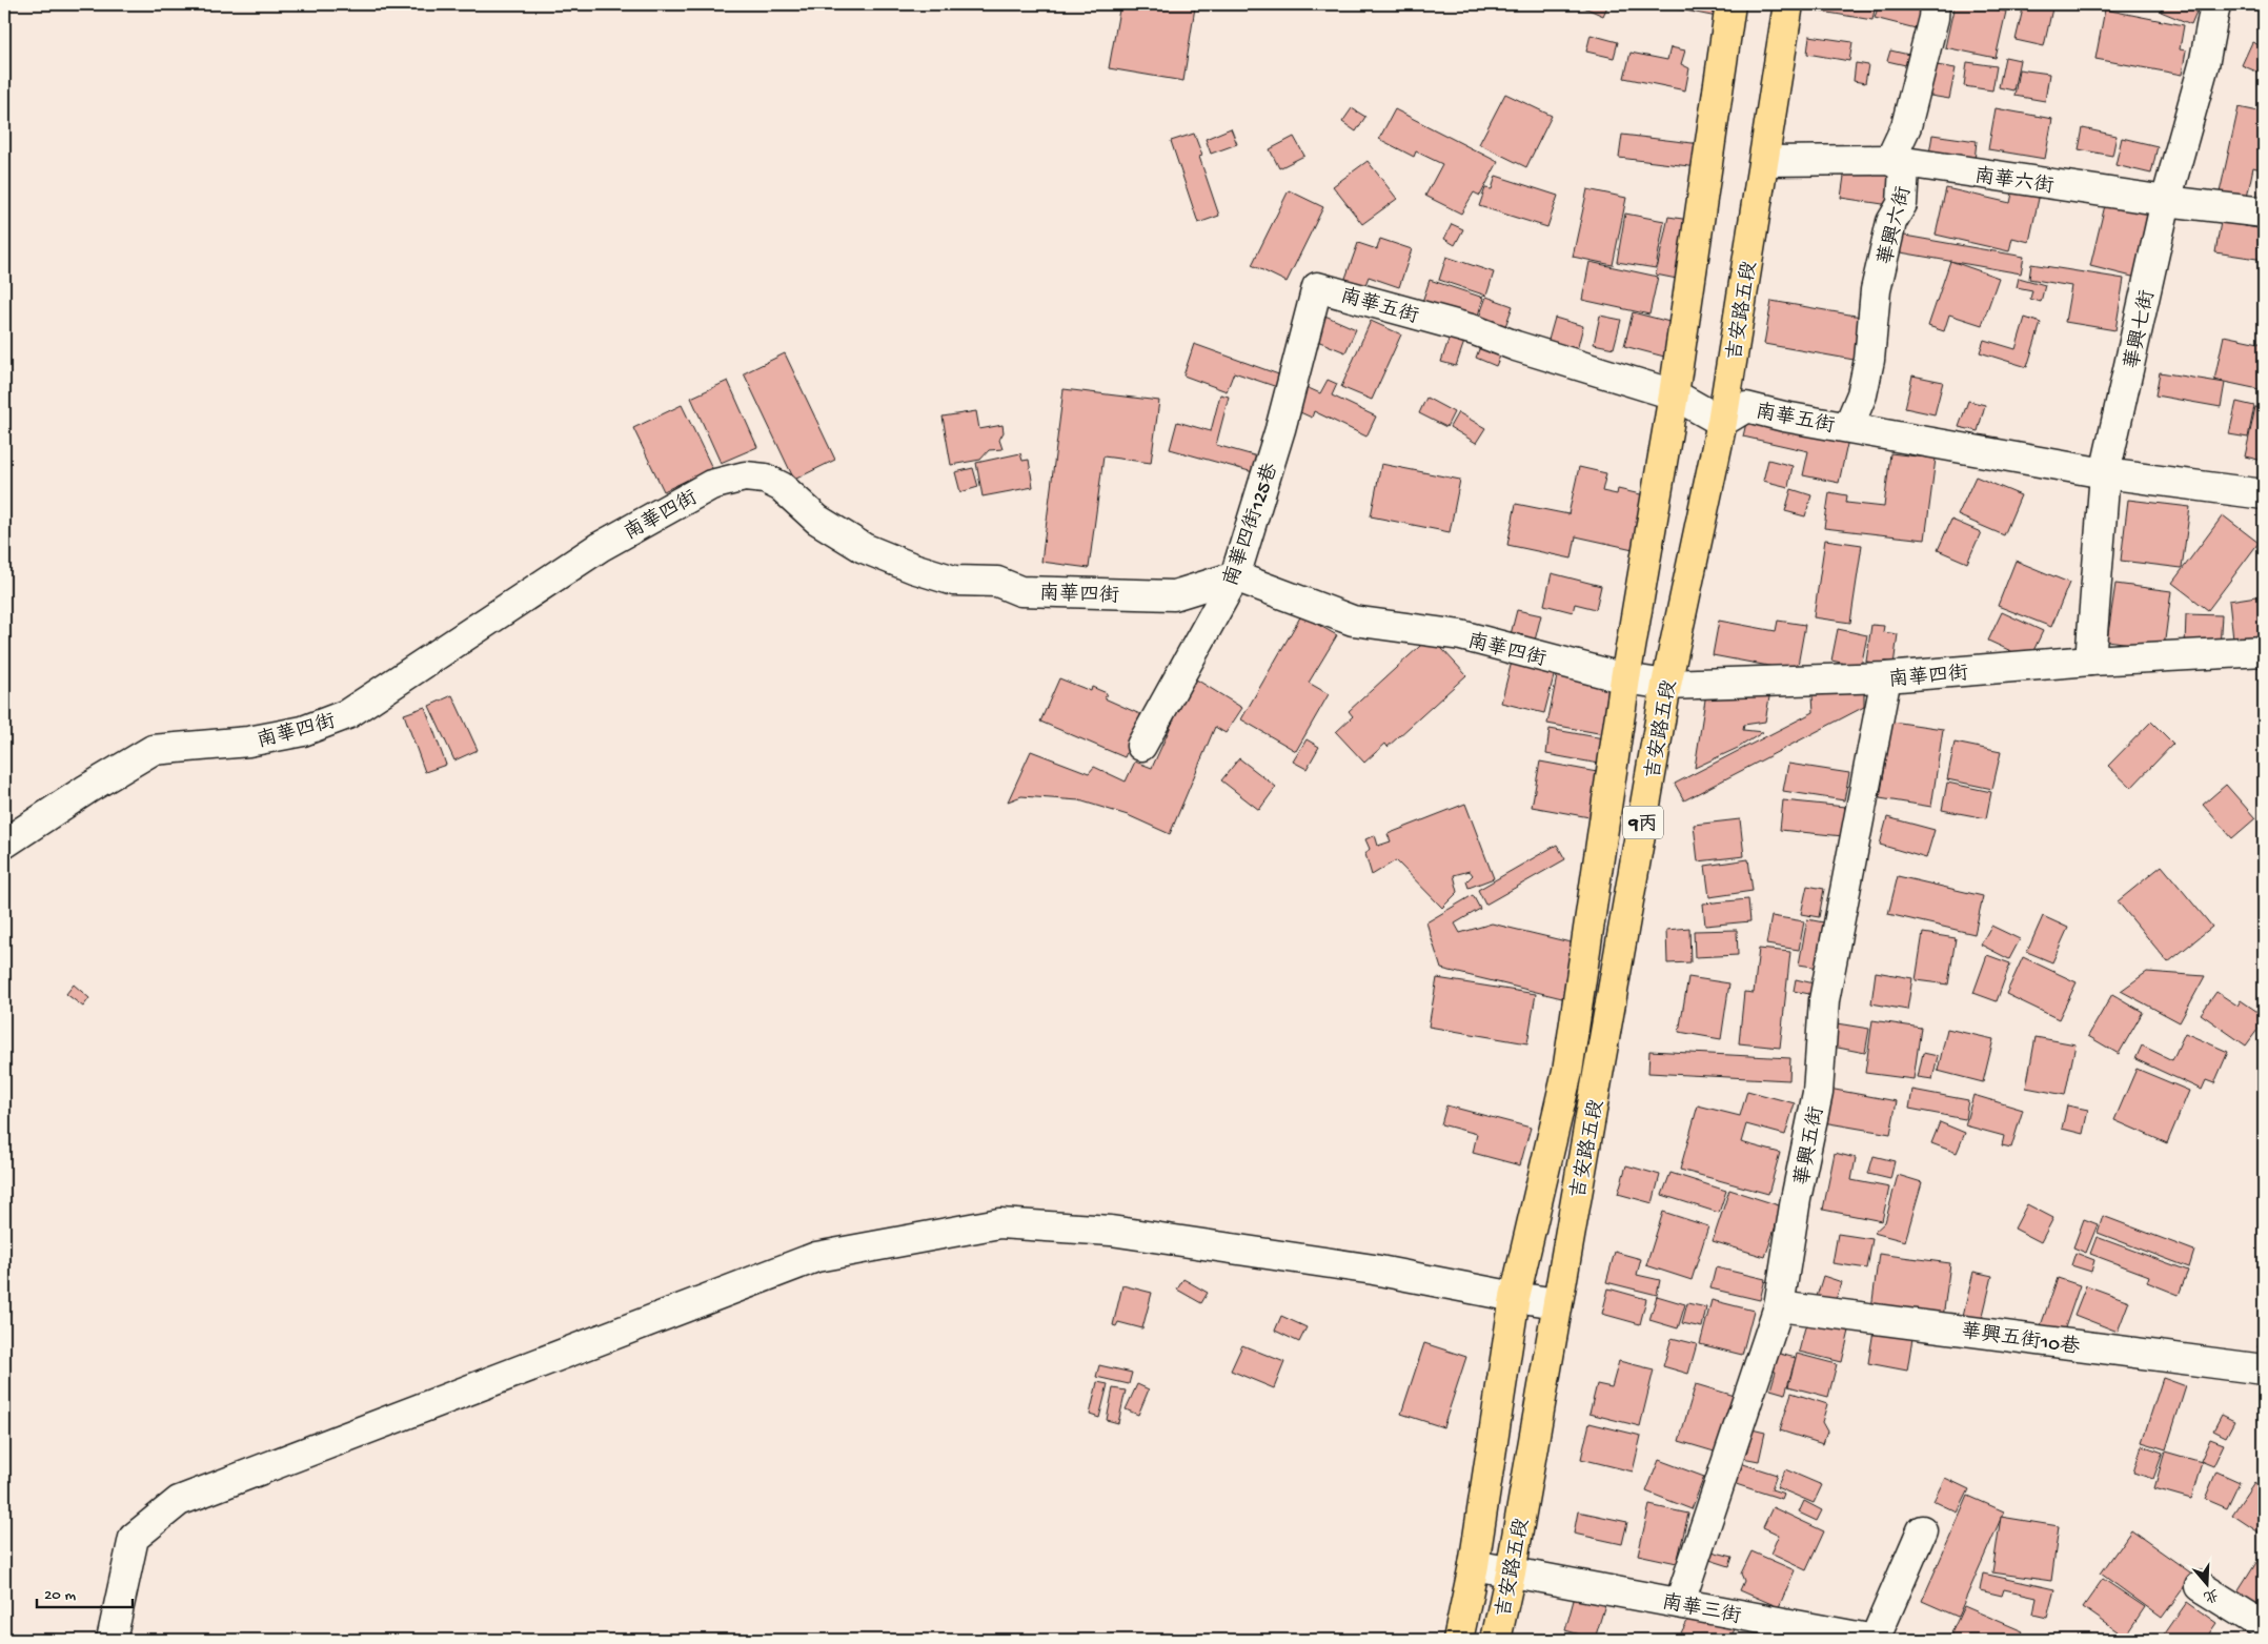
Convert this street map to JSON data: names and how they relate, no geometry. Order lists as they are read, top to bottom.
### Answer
{
  "streets": {
    "main road": ["吉安路五段", "9丙"],
    "street": [
      "南華六街",
      "華興六街",
      "南華五街",
      "華興七街",
      "南華四街",
      "南華四街125巷",
      "華興五街",
      "華興五街10巷",
      "南華三街"
    ]
  },
  "crossings": [
    ["南華六街", "華興六街"],
    ["南華六街", "吉安路五段"],
    ["南華六街", "華興七街"],
    ["華興六街", "南華五街"],
    ["南華五街", "吉安路五段"],
    ["南華五街", "華興七街"],
    ["南華五街", "南華四街125巷"],
    ["吉安路五段", "南華四街"],
    ["吉安路五段", "南華三街"],
    ["華興七街", "南華四街"],
    ["南華四街", "南華四街125巷"],
    ["南華四街", "華興五街"],
    ["華興五街", "華興五街10巷"],
    ["華興五街", "南華三街"]
  ],
  "scale_bar": "20 m",
  "north": "bottom"
}
